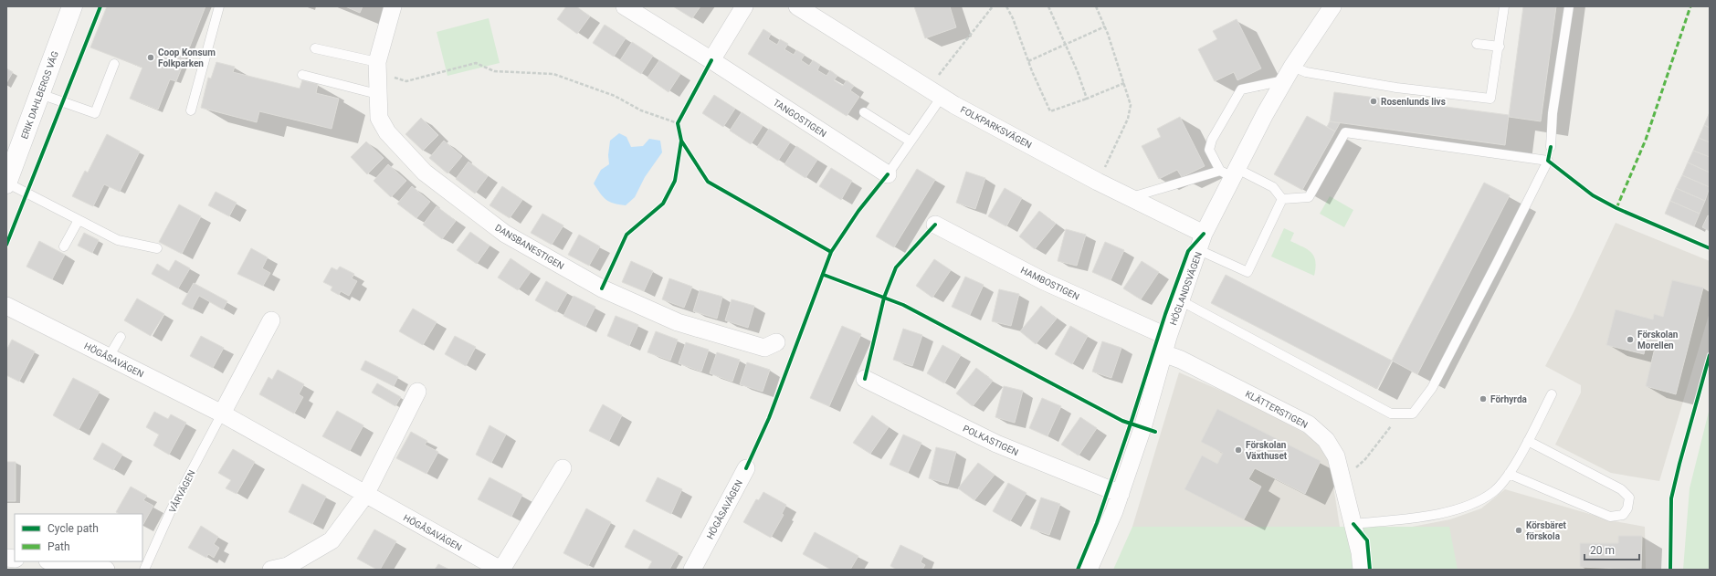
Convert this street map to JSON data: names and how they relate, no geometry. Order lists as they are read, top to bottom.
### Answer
{
  "streets": {
    "street": [
      "ERIK DAHLBERGS VÄG",
      "TANGOSTIGEN",
      "FOLKPARKSVÄGEN",
      "DANSBANESTIGEN",
      "HAMBOSTIGEN",
      "HÖGLANDSVÄGEN",
      "HÖGÅSAVÄGEN",
      "KLÄTTERSTIGEN",
      "POLKASTIGEN"
    ],
    "lane": ["VÅRVÄGEN"]
  },
  "crossings": [
    ["FOLKPARKSVÄGEN", "HÖGLANDSVÄGEN"],
    ["HAMBOSTIGEN", "HÖGLANDSVÄGEN"],
    ["HAMBOSTIGEN", "KLÄTTERSTIGEN"],
    ["HÖGLANDSVÄGEN", "KLÄTTERSTIGEN"],
    ["HÖGLANDSVÄGEN", "POLKASTIGEN"],
    ["HÖGÅSAVÄGEN", "VÅRVÄGEN"]
  ],
  "places": [
    "Coop Konsum Folkparken",
    "Rosenlunds livs",
    "Förskolan Morellen",
    "Förhyrda",
    "Förskolan Växthuset",
    "Körsbäret förskola"
  ],
  "legend": ["Cycle path", "Path"],
  "scale_bar": "20 m"
}
